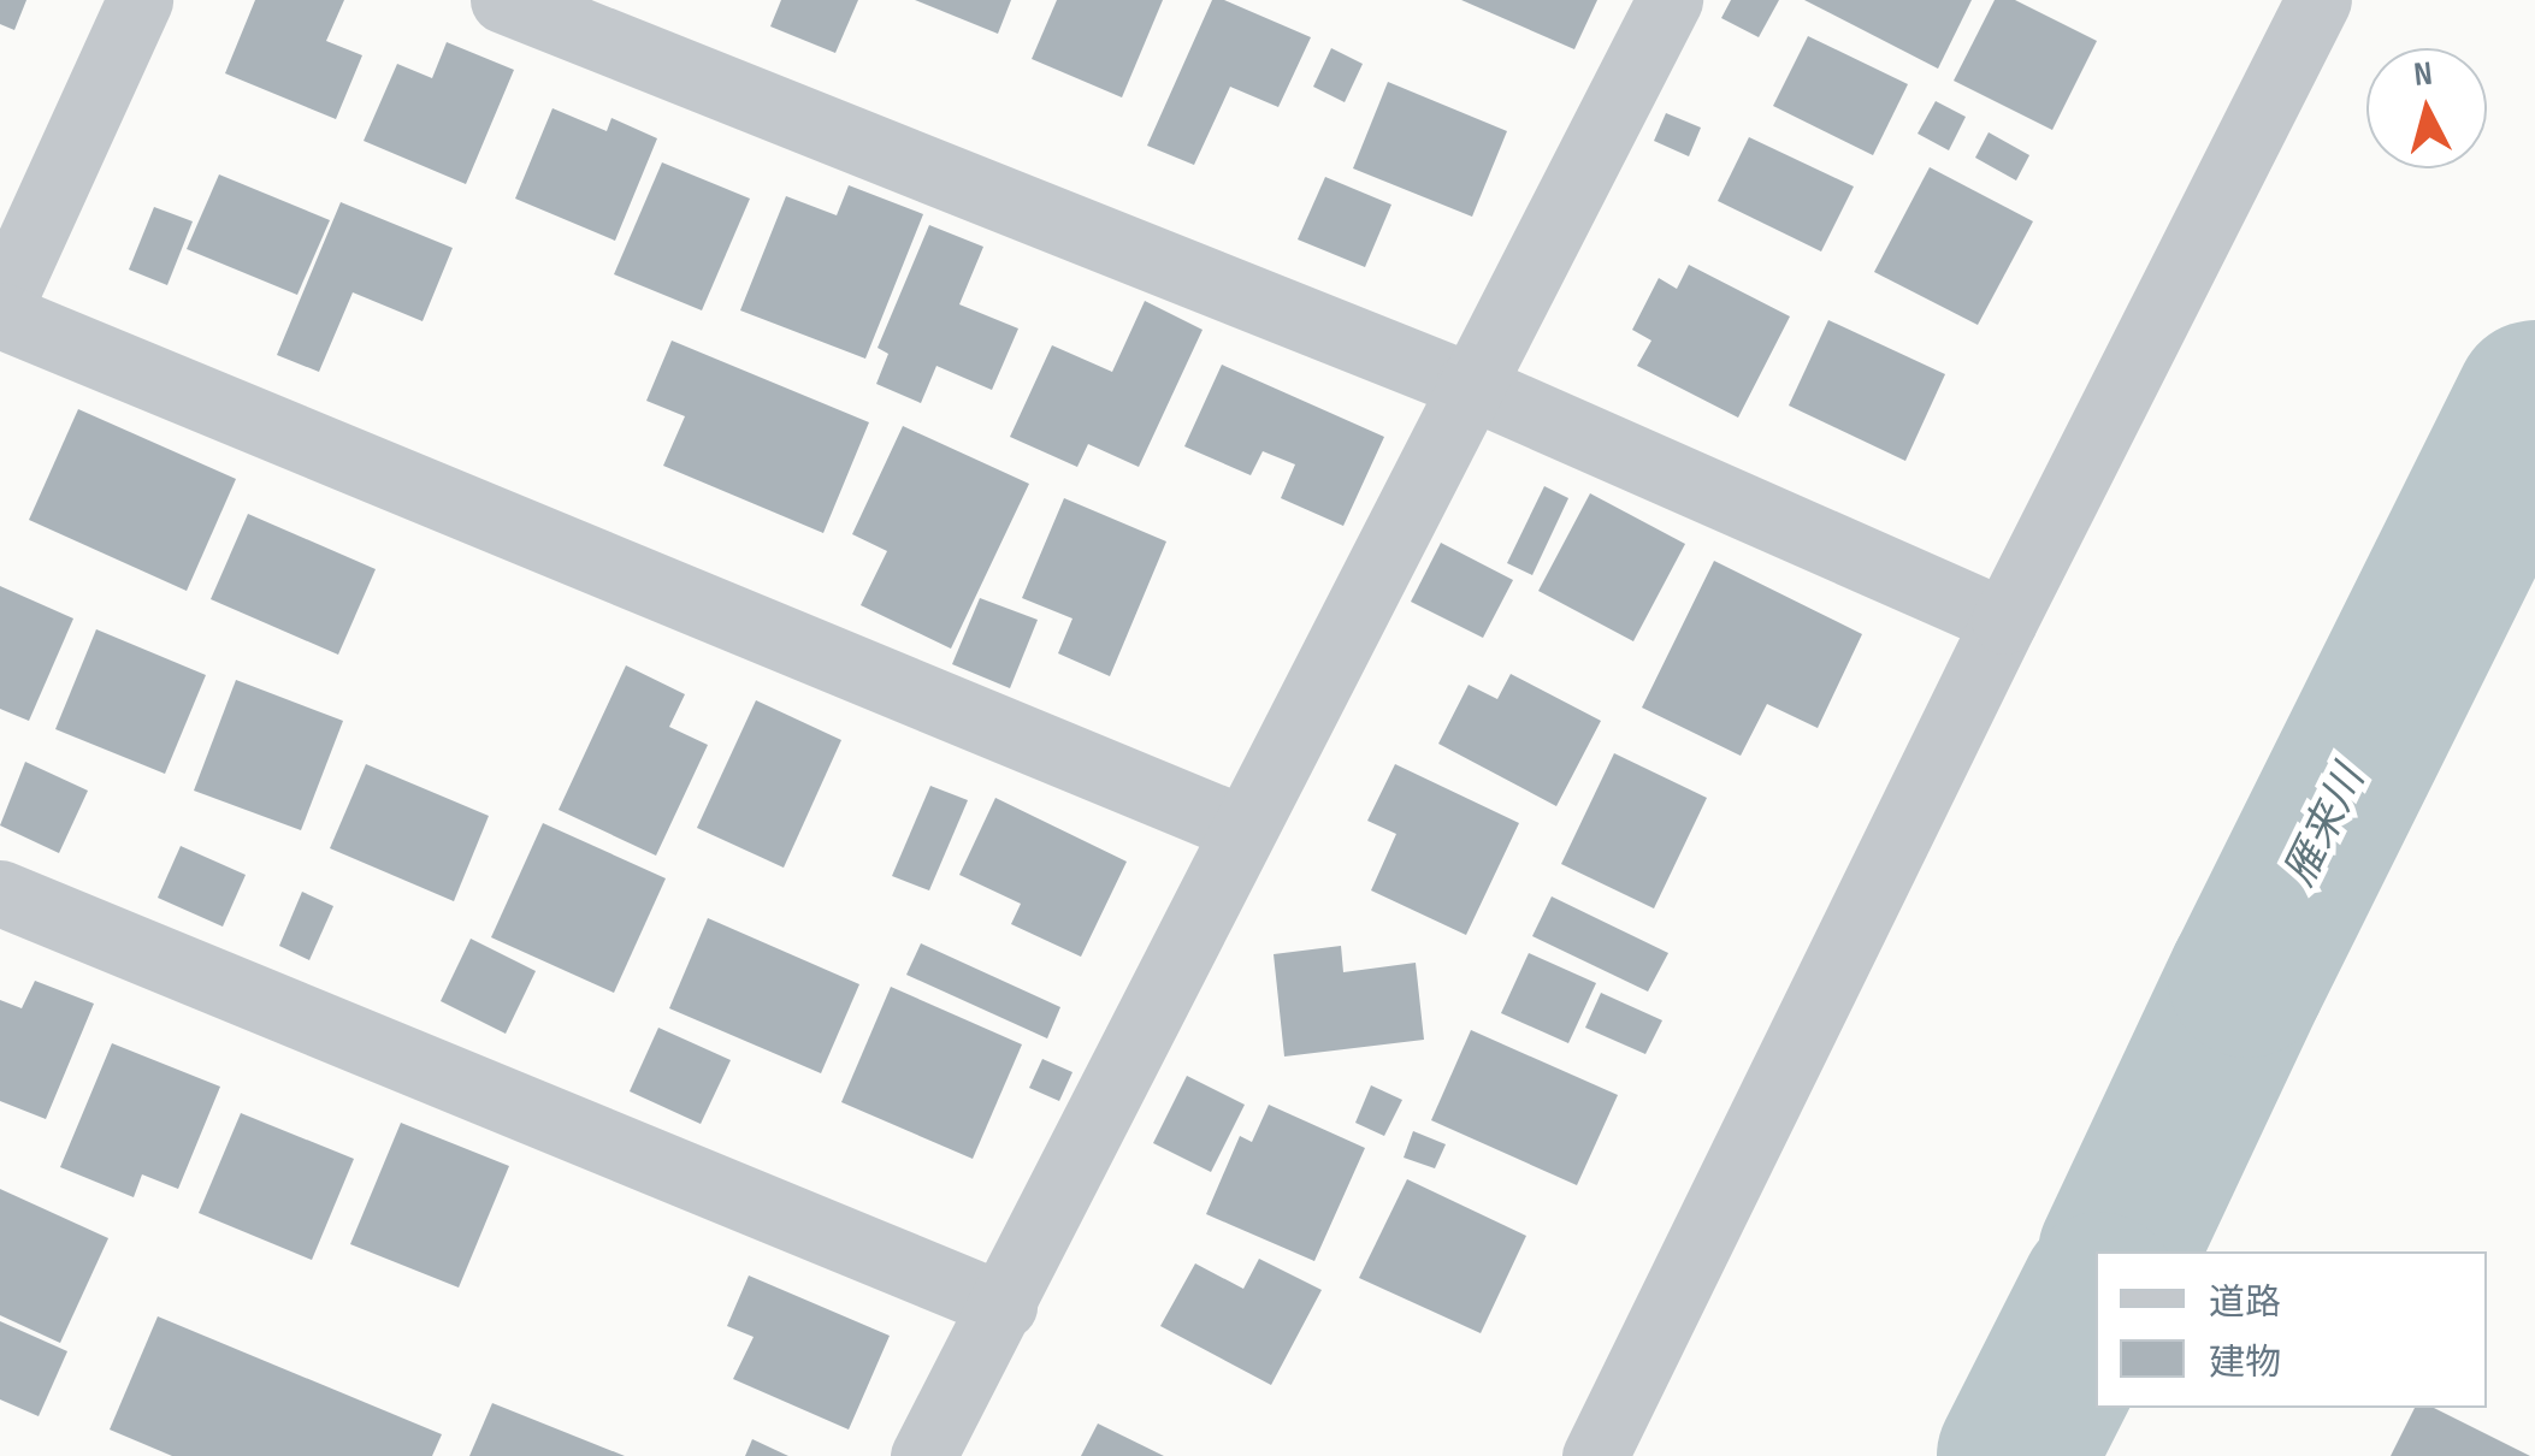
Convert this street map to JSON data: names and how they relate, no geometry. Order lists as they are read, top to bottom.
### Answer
{
  "water": ["雁来川"],
  "legend": ["道路", "建物"],
  "north": "top"
}
